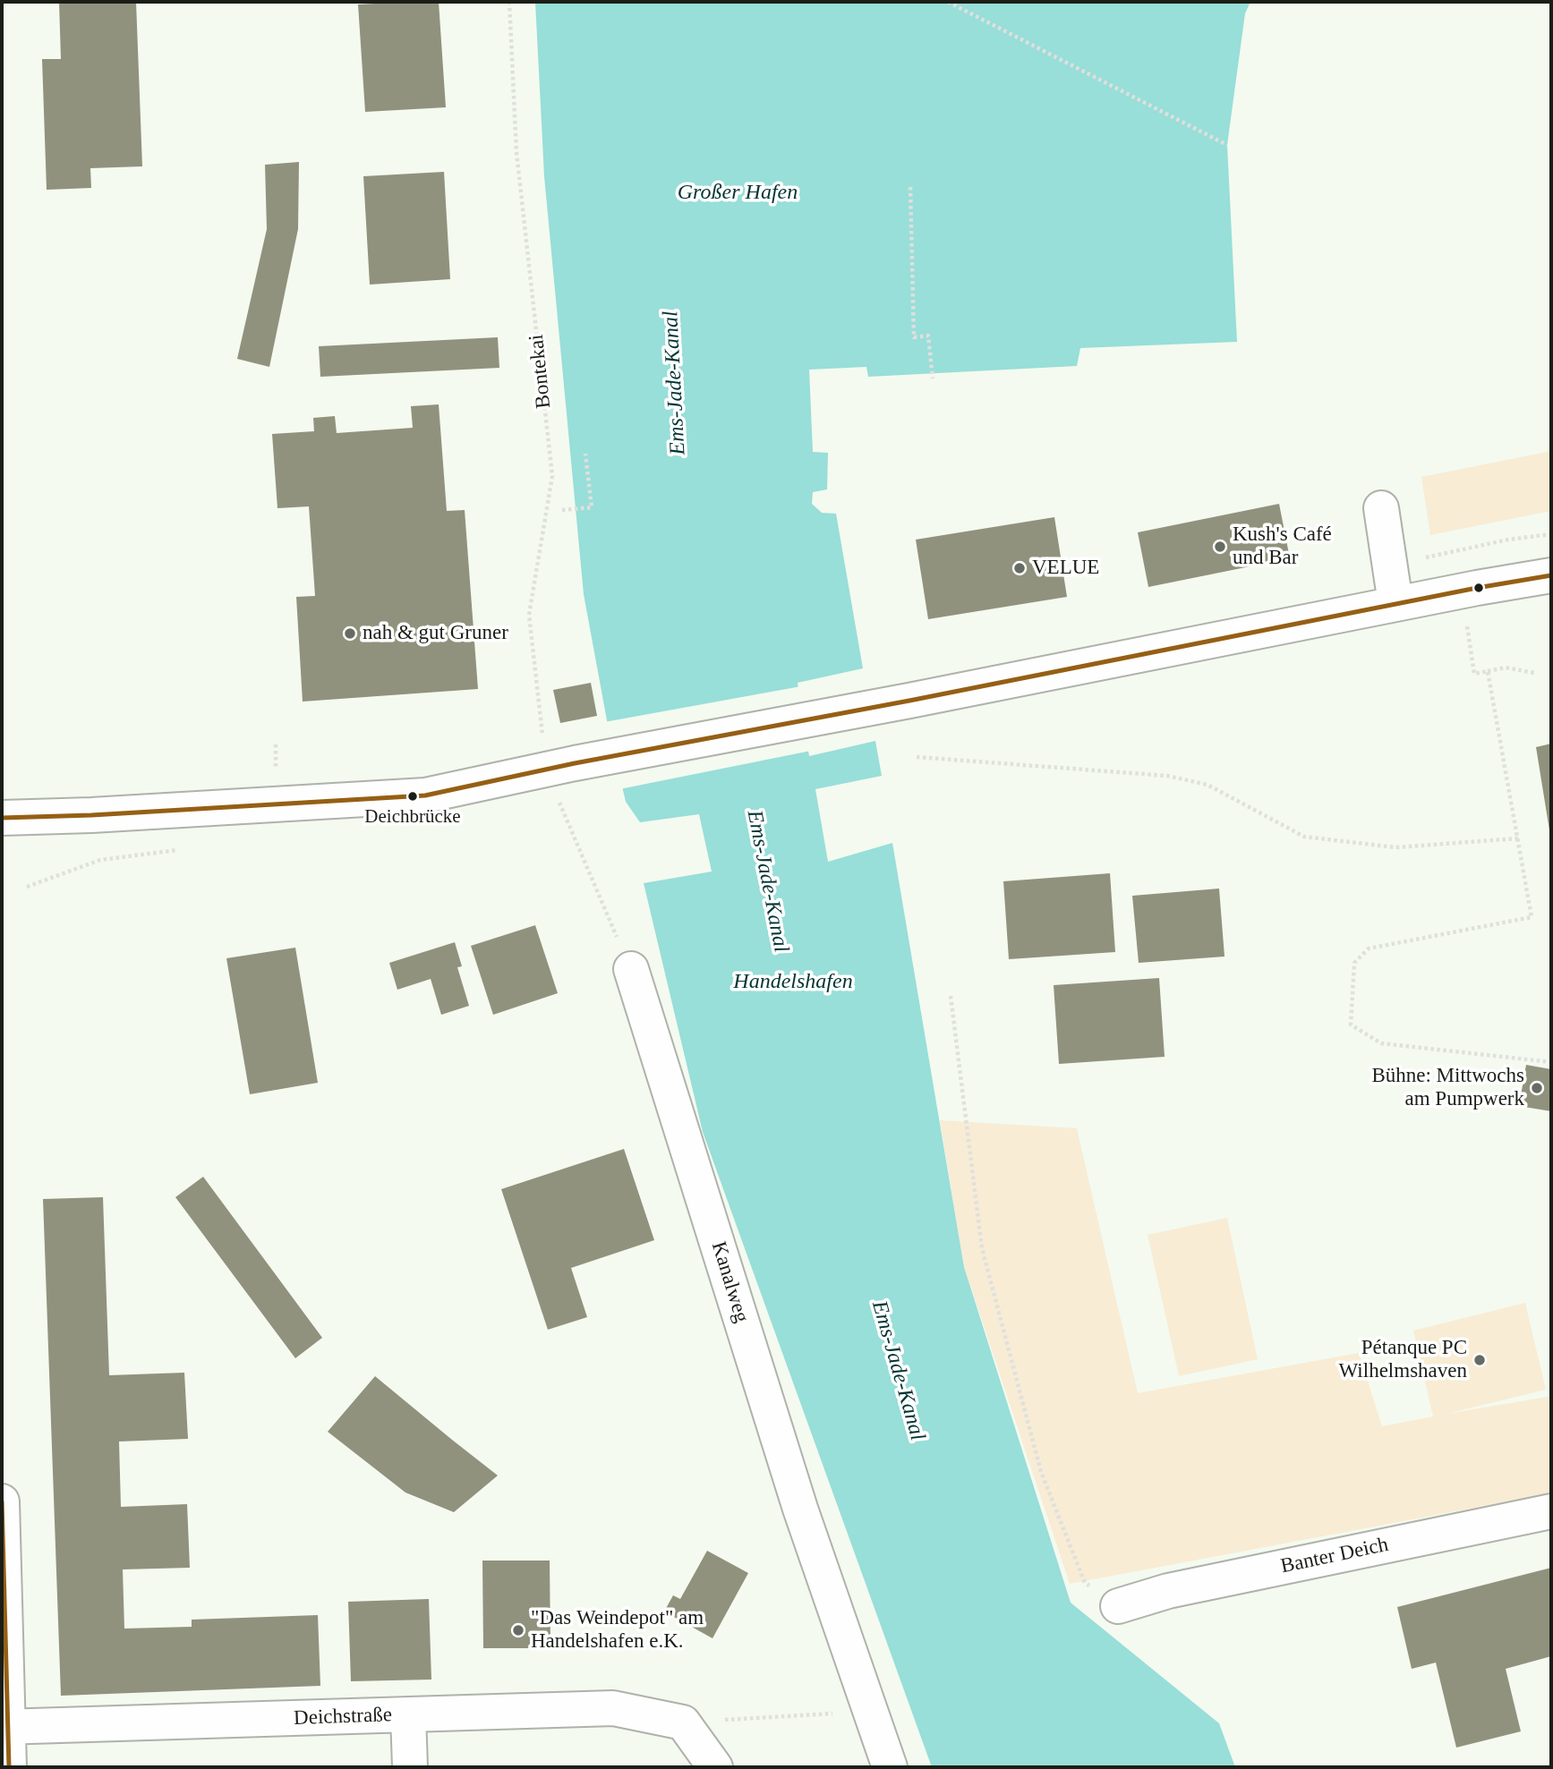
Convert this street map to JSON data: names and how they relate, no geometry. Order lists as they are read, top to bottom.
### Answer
{
  "streets": {
    "street": ["Kanalweg", "Banter Deich", "Deichstraße"],
    "path": ["Bontekai"]
  },
  "water": ["Großer Hafen", "Ems-Jade-Kanal", "Handelshafen"],
  "places": [
    "Kush's Café und Bar",
    "VELUE",
    "nah & gut Gruner",
    "Deichbrücke",
    "Bühne: Mittwochs am Pumpwerk",
    "Pétanque PC Wilhelmshaven",
    "\"Das Weindepot\" am Handelshafen e.K."
  ]
}
